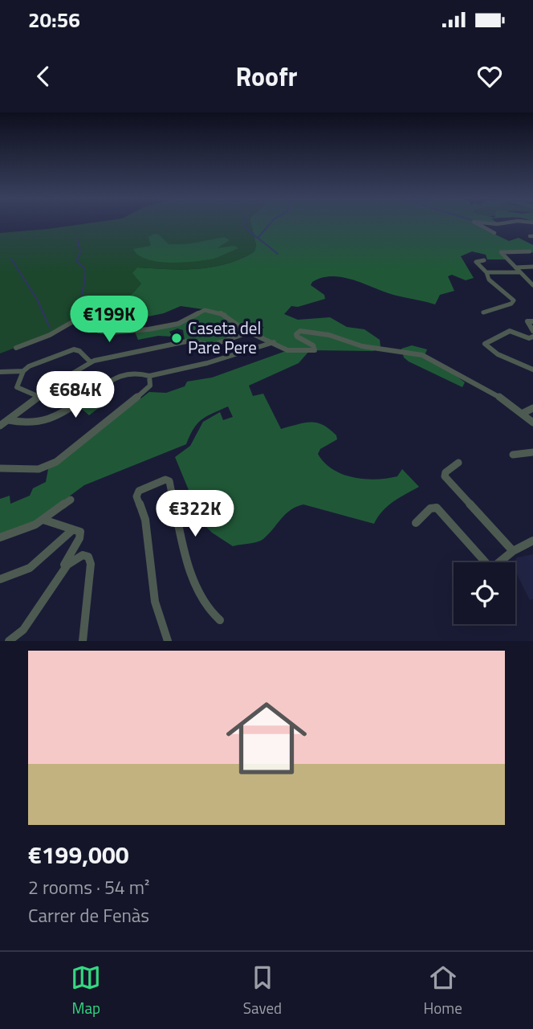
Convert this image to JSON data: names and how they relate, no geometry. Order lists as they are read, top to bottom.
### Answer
{
  "places": ["Caseta del Pare Pere"],
  "page": {
    "status": "20:56",
    "header": "Roofr",
    "price": ["€199K", "€684K", "€322K"],
    "list": [
      {
        "name": "€199,000",
        "note": "2 rooms · 54 m² · Carrer de Fenàs"
      }
    ],
    "tabs": ["Map", "Saved", "Home"]
  }
}
